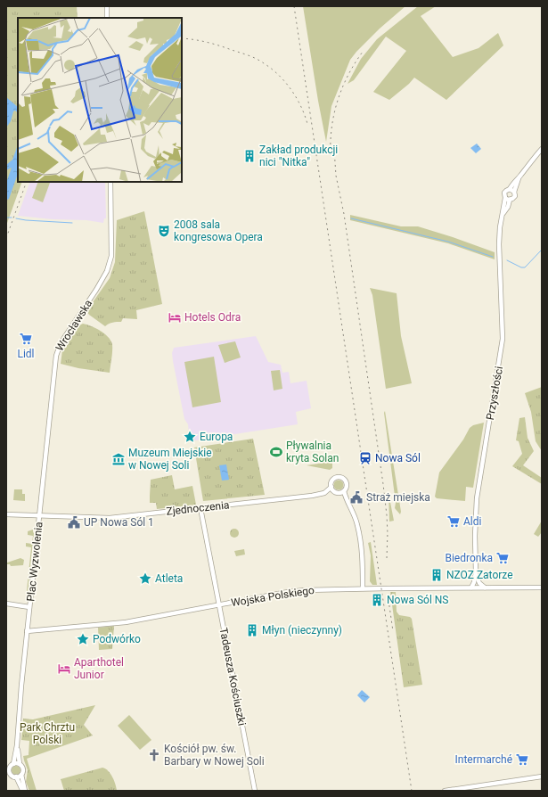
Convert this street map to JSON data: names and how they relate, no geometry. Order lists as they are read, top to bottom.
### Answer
{
  "streets": {
    "street": [
      "Wrocławska",
      "Przyszłości",
      "Zjednoczenia",
      "Plac Wyzwolenia",
      "Wojska Polskiego",
      "Tadeusza Kościuszki"
    ]
  },
  "crossings": [
    ["Wrocławska", "Zjednoczenia"],
    ["Wrocławska", "Plac Wyzwolenia"],
    ["Przyszłości", "Wojska Polskiego"],
    ["Zjednoczenia", "Plac Wyzwolenia"],
    ["Zjednoczenia", "Tadeusza Kościuszki"],
    ["Plac Wyzwolenia", "Wojska Polskiego"],
    ["Wojska Polskiego", "Tadeusza Kościuszki"]
  ],
  "parks": ["Park Chrztu Polski"],
  "places": {
    "building": [
      "Zakład produkcji nici \"Nitka\"",
      "NZOZ Zatorze",
      "Nowa Sól NS",
      "Młyn (nieczynny)"
    ],
    "theatre": ["2008 sala kongresowa Opera"],
    "hotel": ["Hotels Odra", "Aparthotel Junior"],
    "supermarket": [
      "Lidl",
      "Aldi",
      "Biedronka",
      "Intermarché"
    ],
    "place": ["Europa", "Atleta", "Podwórko"],
    "sports": ["Pływalnia kryta Solan"],
    "station": ["Nowa Sól"],
    "museum": ["Muzeum Miejskie w Nowej Soli"],
    "public building": ["Straż miejska", "UP Nowa Sól 1"],
    "church": ["Kościół pw. św. Barbary w Nowej Soli"]
  }
}
